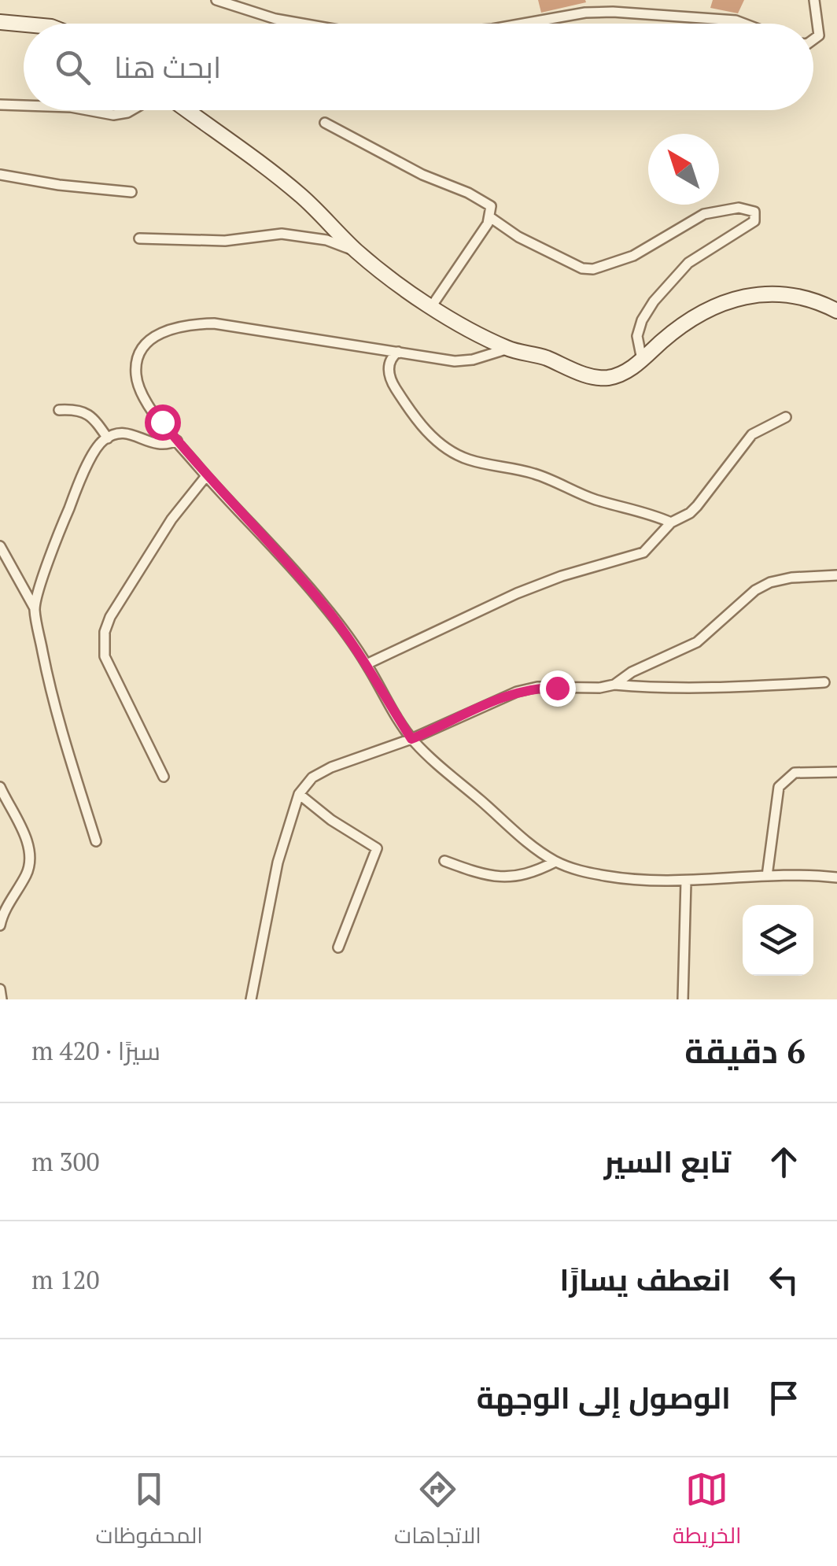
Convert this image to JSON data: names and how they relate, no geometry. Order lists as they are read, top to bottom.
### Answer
{
  "north": "top left",
  "page": {
    "search": "ابحث هنا",
    "heading": ["6 دقيقة", "سيرًا · 420 m"],
    "list": [
      ["تابع السير", "300 m"],
      ["انعطف يسارًا", "120 m"],
      "الوصول إلى الوجهة"
    ],
    "nav": ["الخريطة", "الاتجاهات", "المحفوظات"]
  }
}
